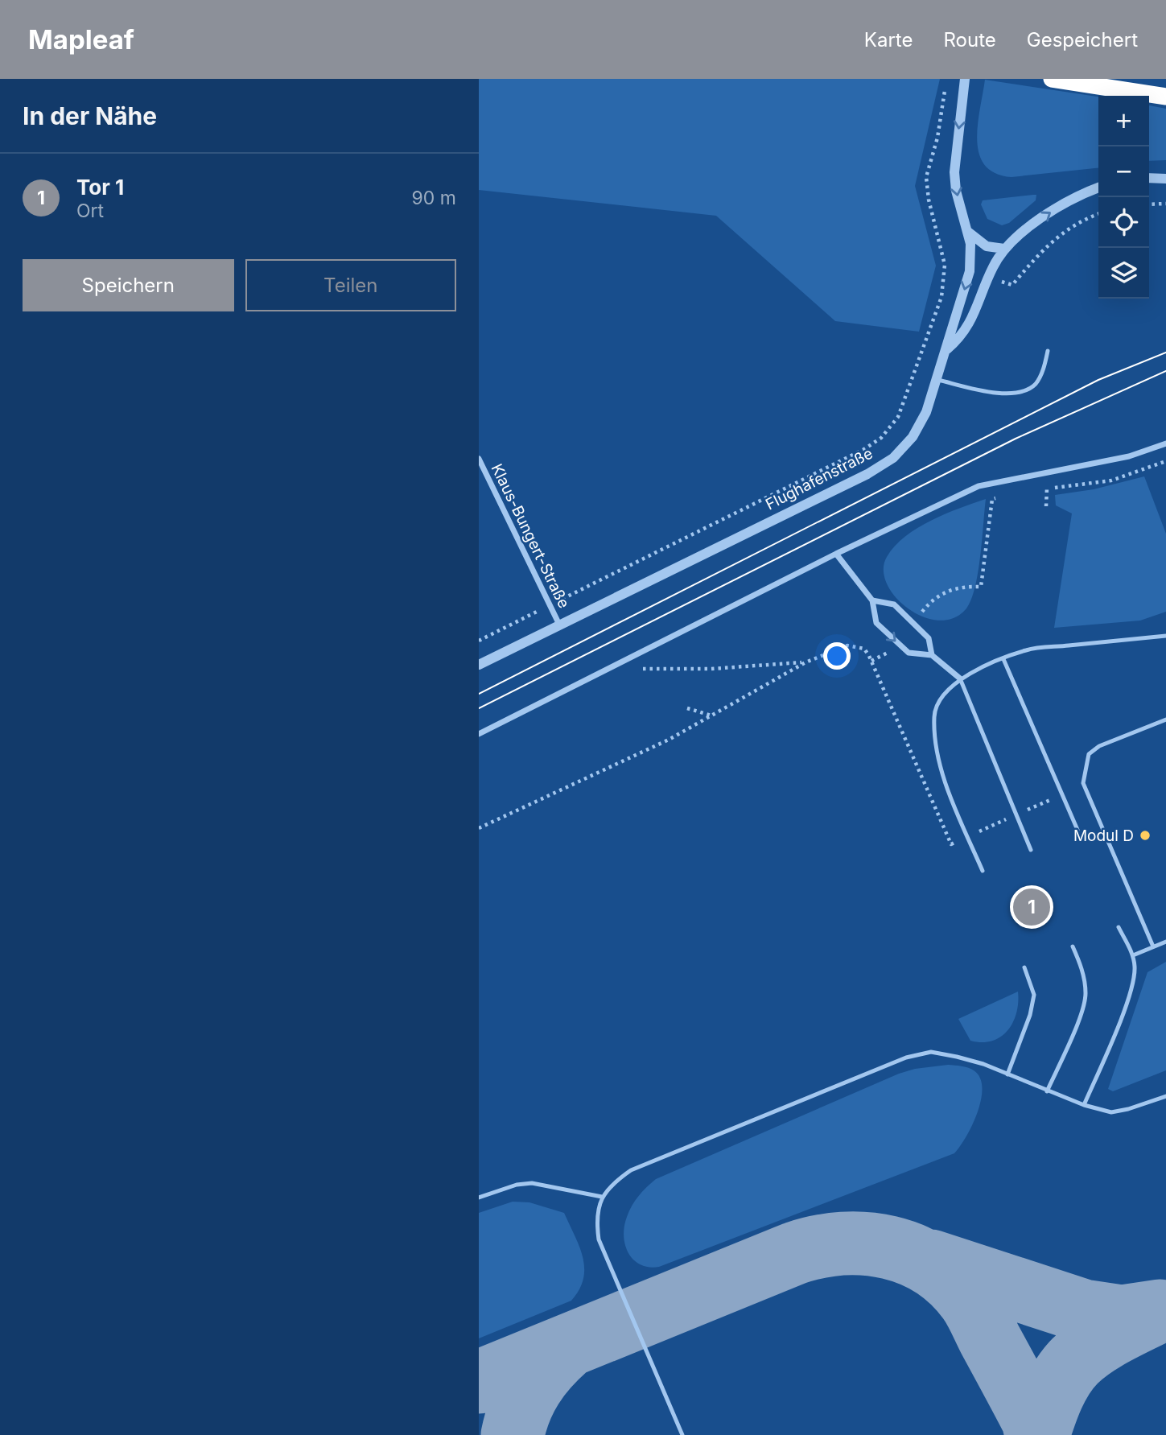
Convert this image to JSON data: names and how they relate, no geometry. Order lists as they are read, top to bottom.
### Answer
{
  "streets": {
    "street": ["Flughafenstraße", "Klaus-Bungert-Straße"]
  },
  "crossings": [
    ["Flughafenstraße", "Klaus-Bungert-Straße"]
  ],
  "places": ["Modul D"],
  "page": {
    "header": "Mapleaf",
    "nav": ["Karte", "Route", "Gespeichert"],
    "heading": "In der Nähe",
    "map_buttons": ["+", "−"],
    "list": [
      {
        "mark": "1",
        "name": "Tor 1",
        "note": "Ort",
        "value": "90 m"
      }
    ],
    "buttons": ["Speichern", "Teilen"],
    "pins": "1"
  }
}
